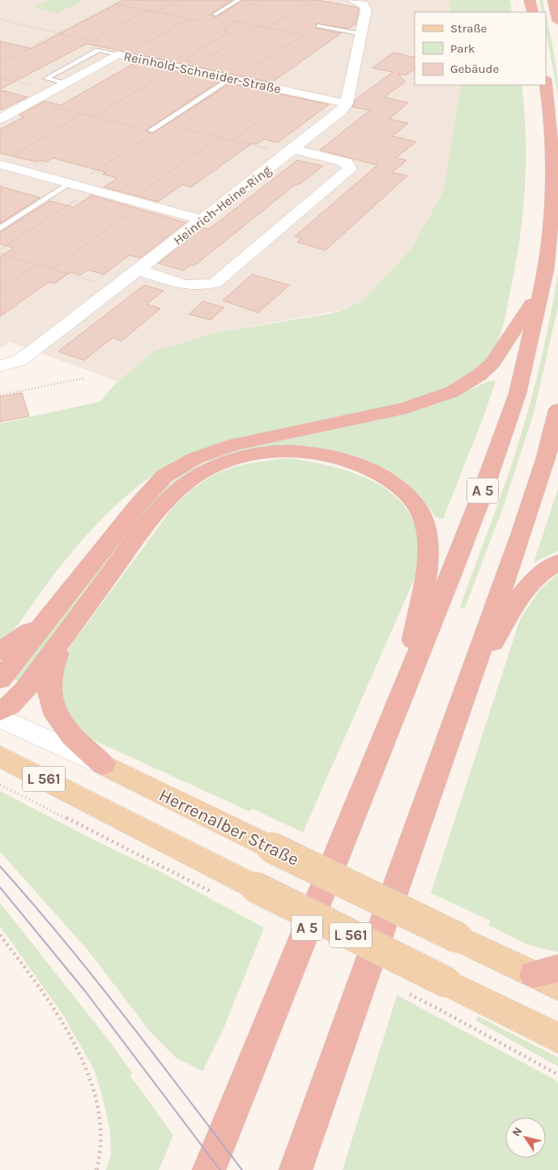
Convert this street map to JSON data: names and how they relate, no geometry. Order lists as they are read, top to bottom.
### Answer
{
  "streets": {
    "highway": ["A 5"],
    "main road": ["L 561", "Herrenalber Straße"],
    "street": ["Reinhold-Schneider-Straße", "Heinrich-Heine-Ring"]
  },
  "crossings": [
    ["Reinhold-Schneider-Straße", "Heinrich-Heine-Ring"]
  ],
  "legend": ["Straße", "Park", "Gebäude"],
  "north": "top left"
}
